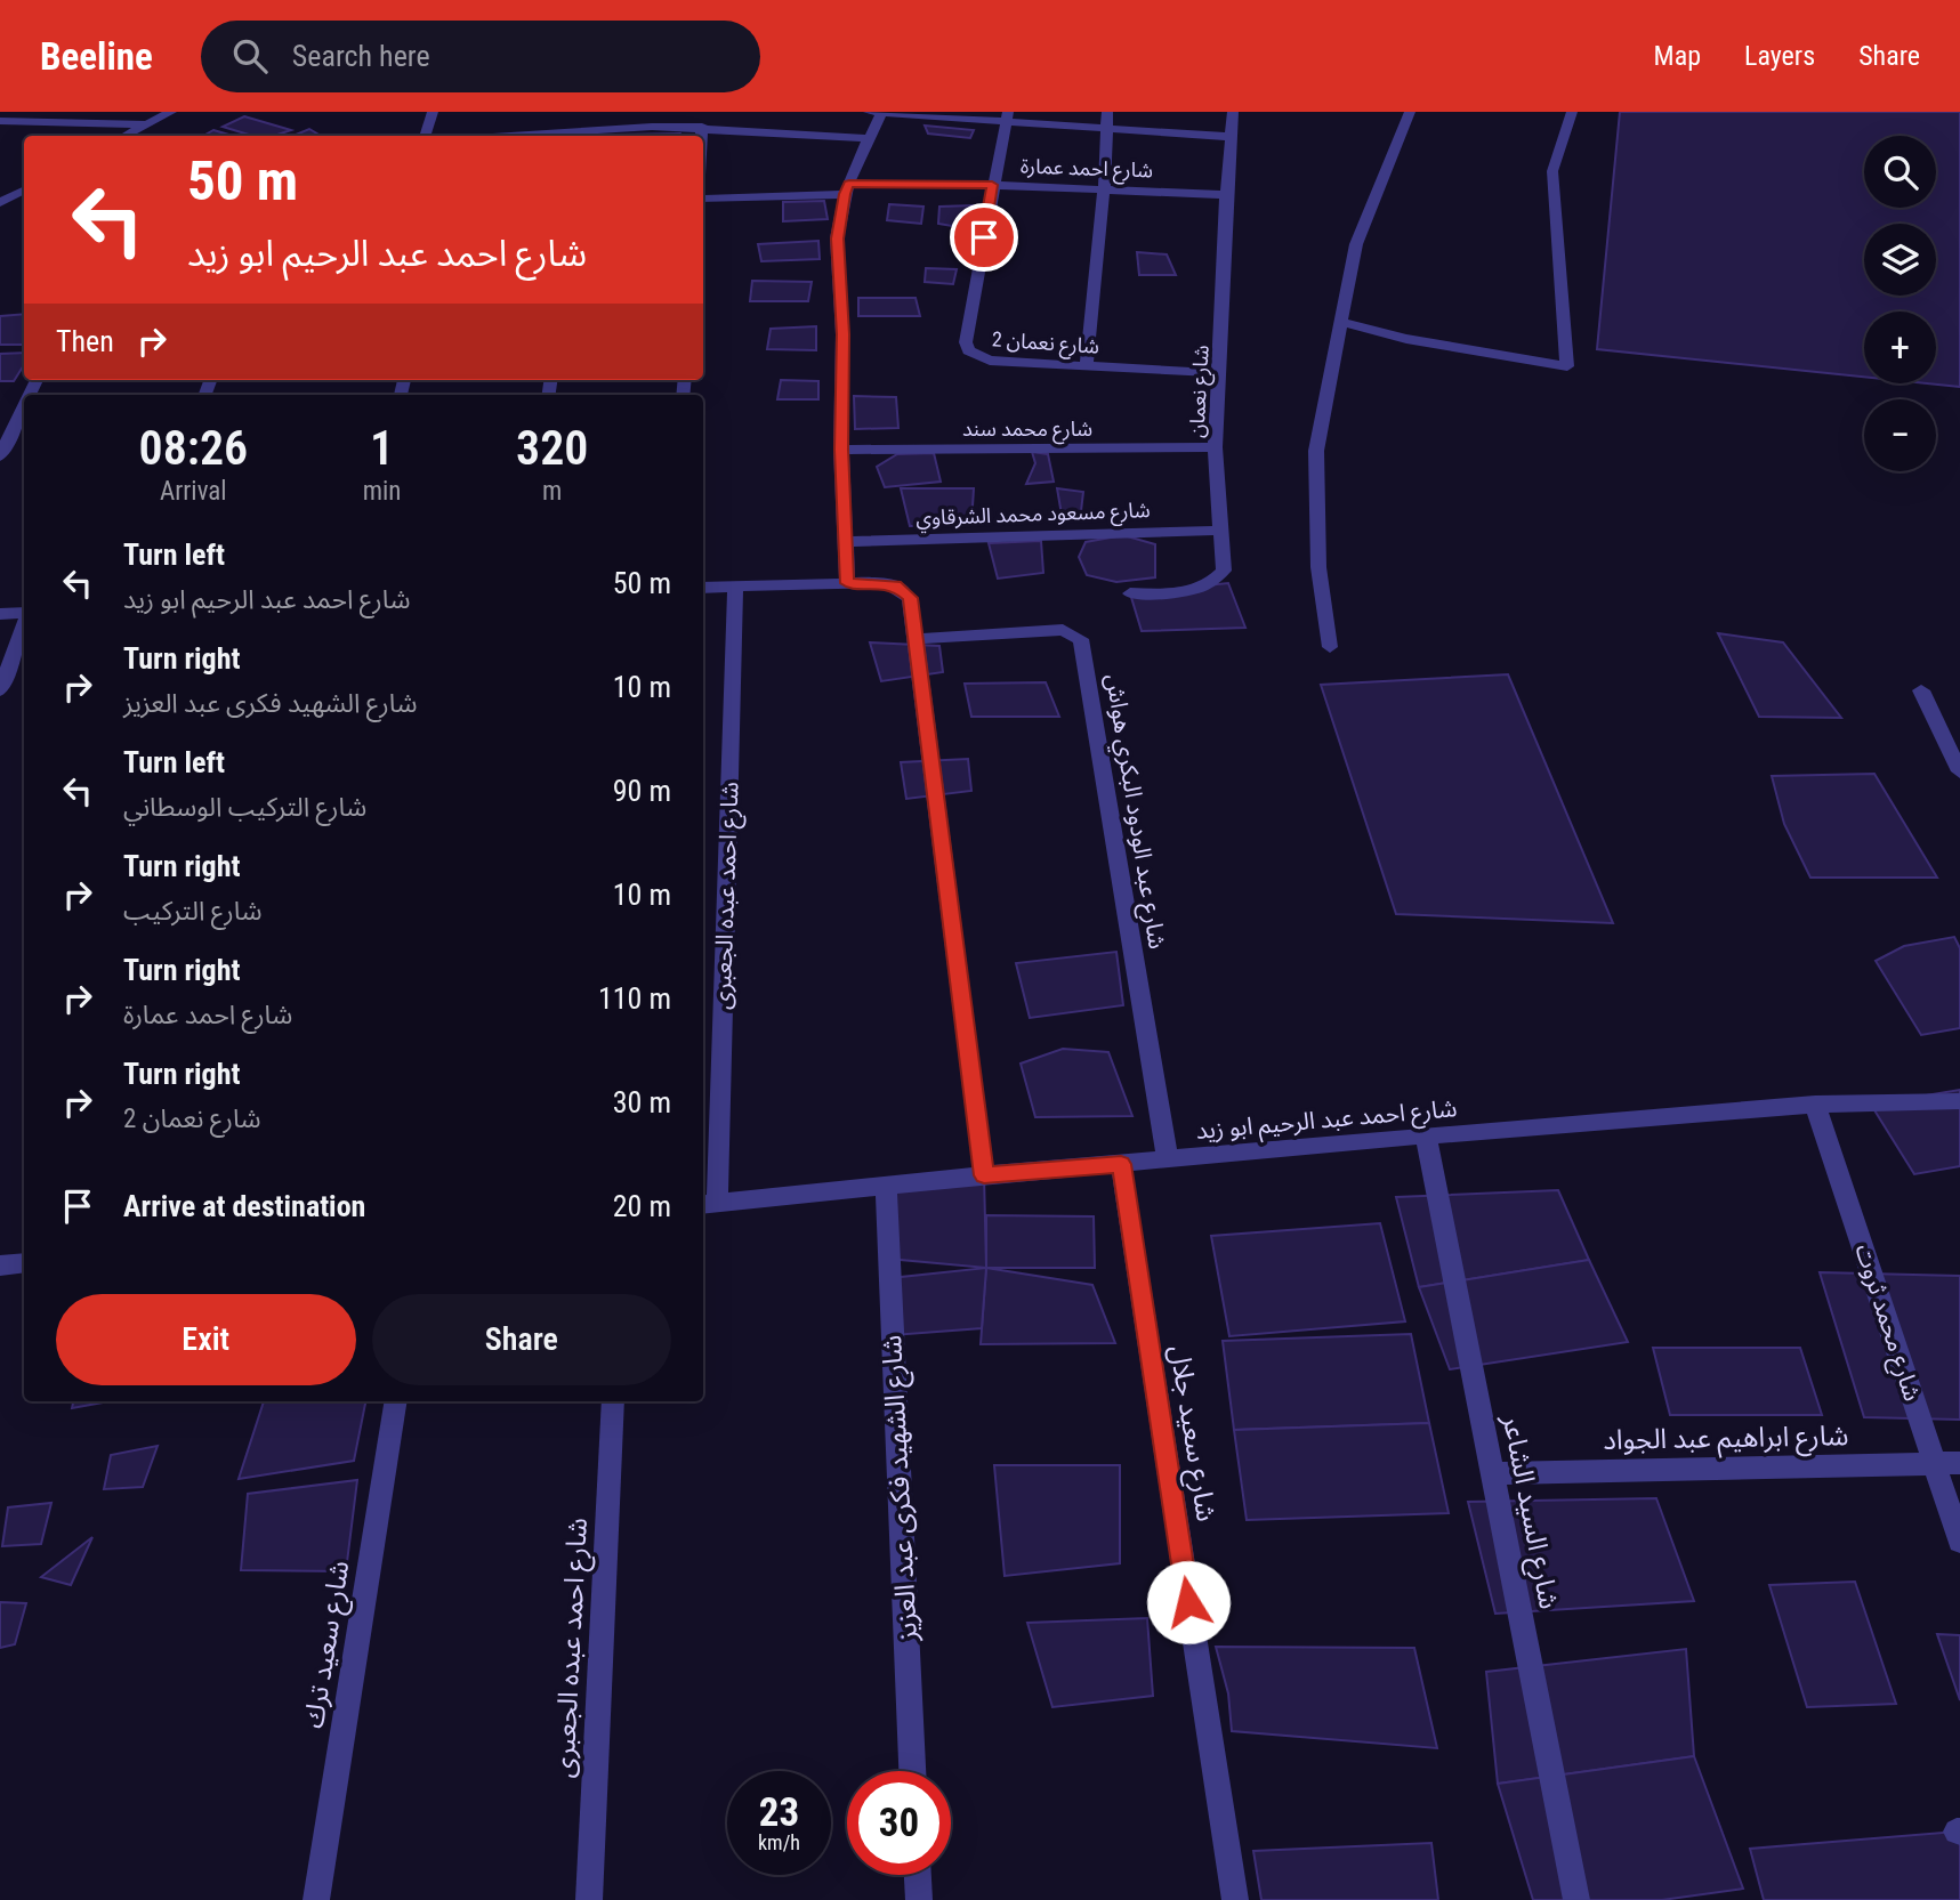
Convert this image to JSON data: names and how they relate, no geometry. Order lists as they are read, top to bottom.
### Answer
{
  "streets": {
    "street": [
      "شارع احمد عمارة",
      "شارع نعمان 2",
      "شارع نعمان",
      "شارع محمد سند",
      "شارع مسعود محمد الشرقاوي",
      "شارع عبد الودود البكري هواش",
      "شارع احمد عبده الجعبرى",
      "شارع احمد عبد الرحيم ابو زيد",
      "شارع محمد ثروت",
      "شارع سعيد جلال",
      "شارع ابراهيم عبد الجواد",
      "شارع الشهيد فكرى عبد العزيز",
      "شارع السيد الشاعر",
      "شارع سعيد ترك"
    ]
  },
  "crossings": [
    ["شارع احمد عمارة", "شارع نعمان 2"],
    ["شارع احمد عمارة", "شارع نعمان"],
    ["شارع نعمان 2", "شارع نعمان"],
    ["شارع نعمان", "شارع محمد سند"],
    ["شارع نعمان", "شارع مسعود محمد الشرقاوي"],
    ["شارع عبد الودود البكري هواش", "شارع احمد عبد الرحيم ابو زيد"],
    ["شارع احمد عبده الجعبرى", "شارع احمد عبد الرحيم ابو زيد"],
    ["شارع احمد عبد الرحيم ابو زيد", "شارع محمد ثروت"],
    ["شارع احمد عبد الرحيم ابو زيد", "شارع سعيد جلال"],
    ["شارع احمد عبد الرحيم ابو زيد", "شارع الشهيد فكرى عبد العزيز"],
    ["شارع احمد عبد الرحيم ابو زيد", "شارع السيد الشاعر"],
    ["شارع محمد ثروت", "شارع ابراهيم عبد الجواد"],
    ["شارع ابراهيم عبد الجواد", "شارع السيد الشاعر"]
  ],
  "page": {
    "header": "Beeline",
    "search": "Search here",
    "nav": ["Map", "Layers", "Share"],
    "map_buttons": ["+", "−"],
    "turn": ["50 m", "شارع احمد عبد الرحيم ابو زيد"],
    "then": "Then",
    "eta": [
      "08:26",
      "Arrival",
      "1",
      "min",
      "320",
      "m"
    ],
    "list": [
      {
        "name": "Turn left",
        "note": "شارع احمد عبد الرحيم ابو زيد",
        "value": "50 m"
      },
      {
        "name": "Turn right",
        "note": "شارع الشهيد فكرى عبد العزيز",
        "value": "10 m"
      },
      {
        "name": "Turn left",
        "note": "شارع التركيب الوسطاني",
        "value": "90 m"
      },
      {
        "name": "Turn right",
        "note": "شارع التركيب",
        "value": "10 m"
      },
      {
        "name": "Turn right",
        "note": "شارع احمد عمارة",
        "value": "110 m"
      },
      {
        "name": "Turn right",
        "note": "شارع نعمان 2",
        "value": "30 m"
      },
      {
        "name": "Arrive at destination",
        "value": "20 m"
      }
    ],
    "buttons": ["Exit", "Share"],
    "speed": "23 km/h",
    "limit": "30"
  }
}
